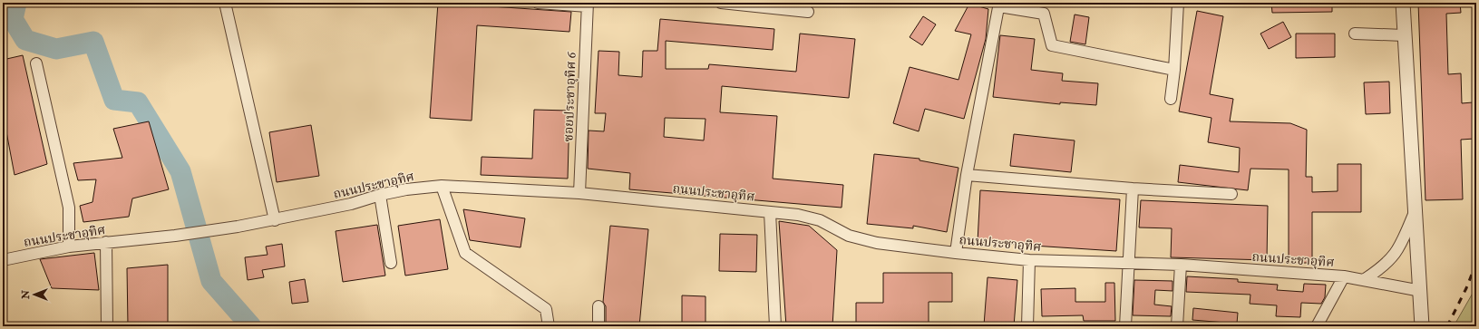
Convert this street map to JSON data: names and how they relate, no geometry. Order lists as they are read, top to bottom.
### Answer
{
  "streets": {
    "street": ["ซอยประชาอุทิศ 6", "ถนนประชาอุทิศ"]
  },
  "crossings": [
    ["ซอยประชาอุทิศ 6", "ถนนประชาอุทิศ"]
  ],
  "north": "left"
}
